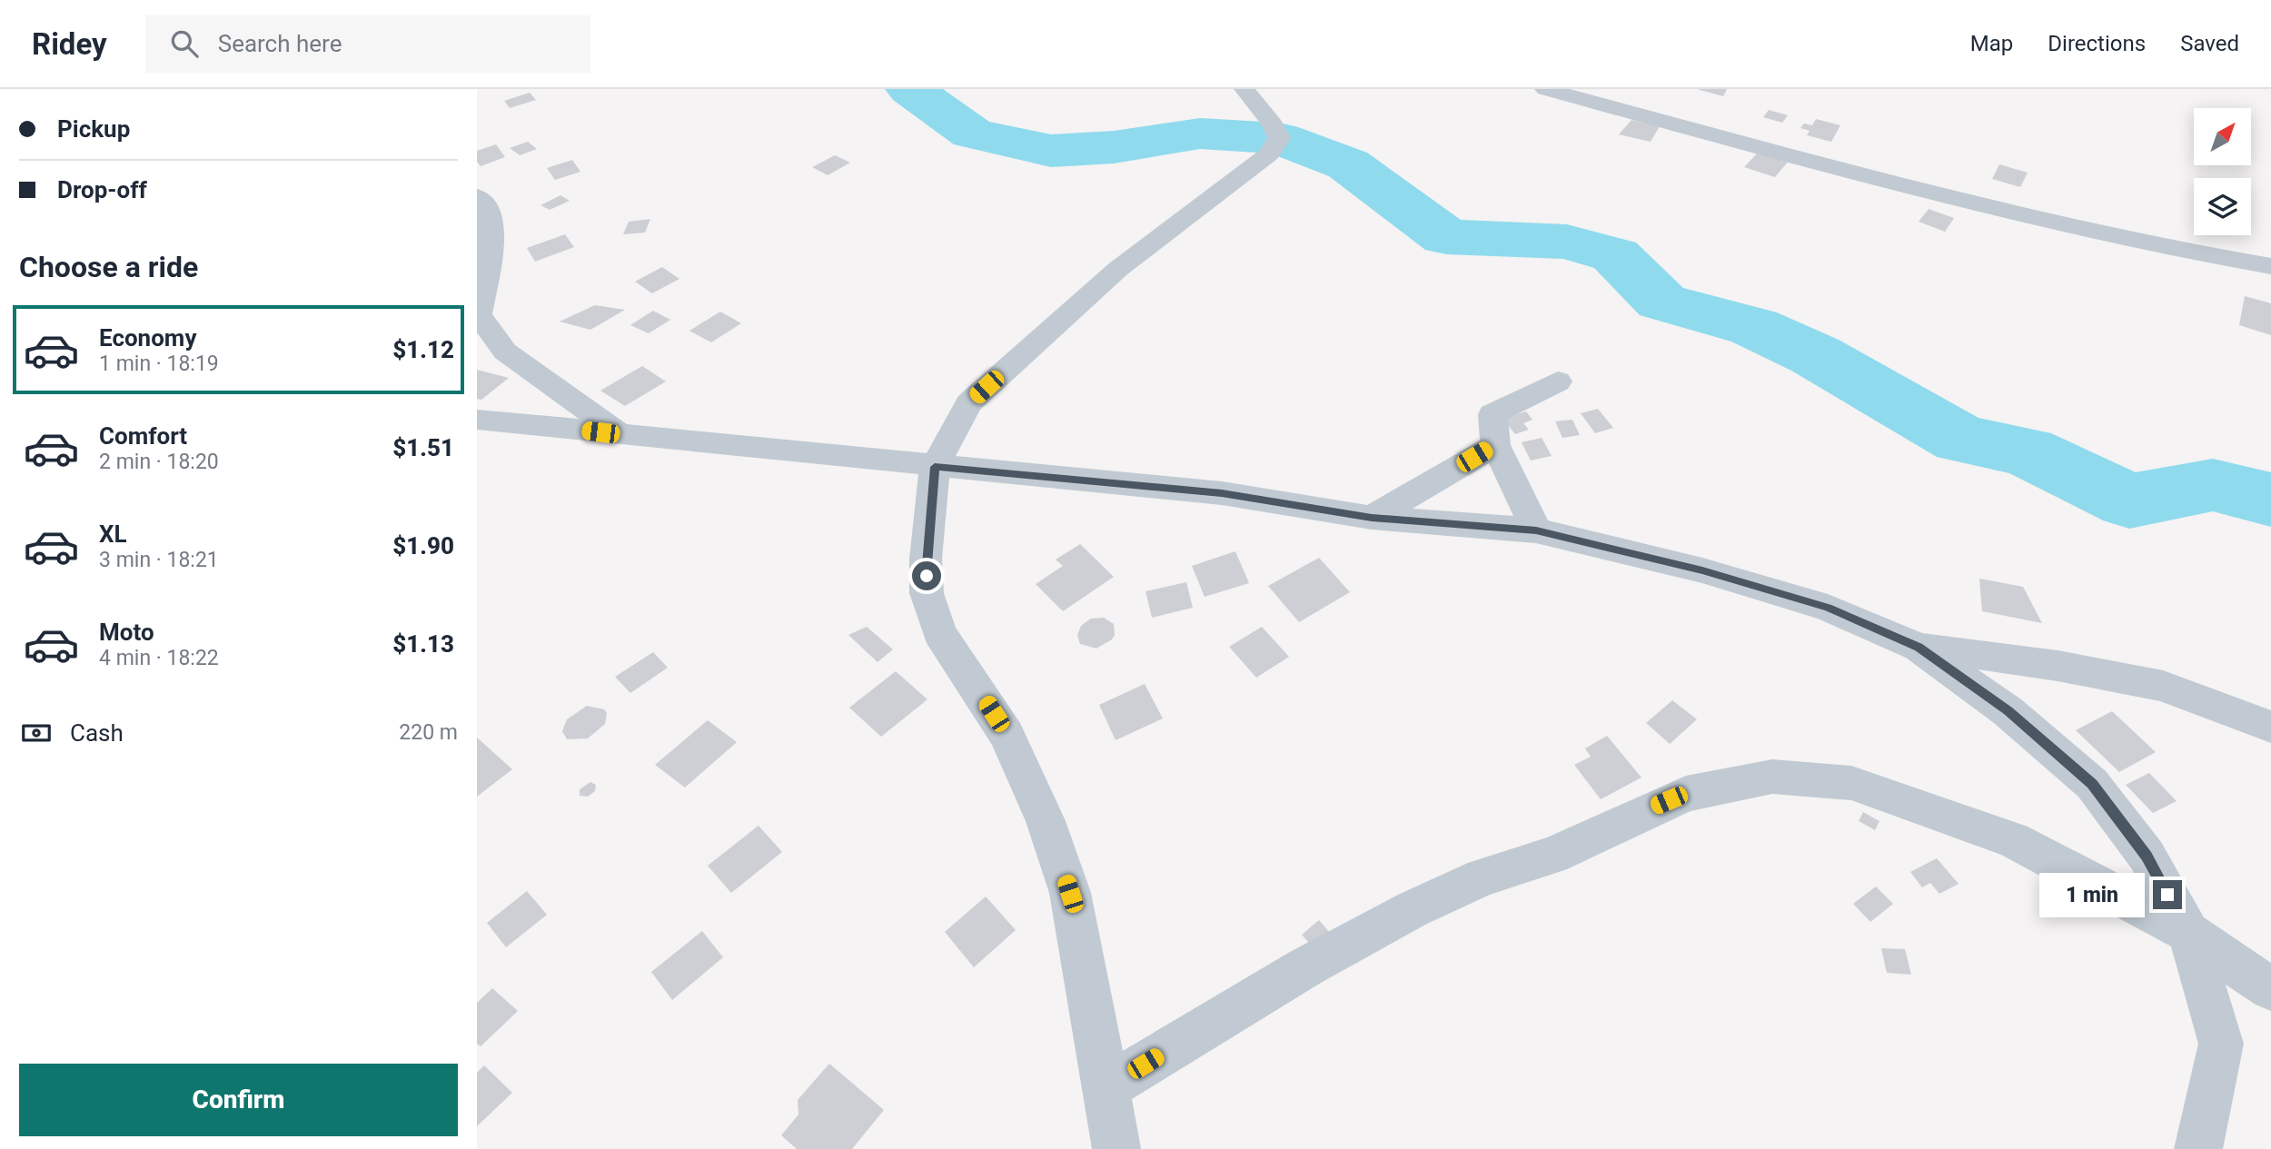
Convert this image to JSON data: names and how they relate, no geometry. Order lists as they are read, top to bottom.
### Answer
{
  "north": "top right",
  "page": {
    "header": "Ridey",
    "search": "Search here",
    "nav": ["Map", "Directions", "Saved"],
    "banner": ["Pickup", "Drop-off"],
    "heading": "Choose a ride",
    "list": [
      {
        "name": "Economy",
        "note": "1 min · 18:19",
        "value": "$1.12"
      },
      {
        "name": "Comfort",
        "note": "2 min · 18:20",
        "value": "$1.51"
      },
      {
        "name": "XL",
        "note": "3 min · 18:21",
        "value": "$1.90"
      },
      {
        "name": "Moto",
        "note": "4 min · 18:22",
        "value": "$1.13"
      }
    ],
    "pay": ["Cash", "220 m"],
    "bubble": "1 min",
    "buttons": "Confirm"
  }
}
